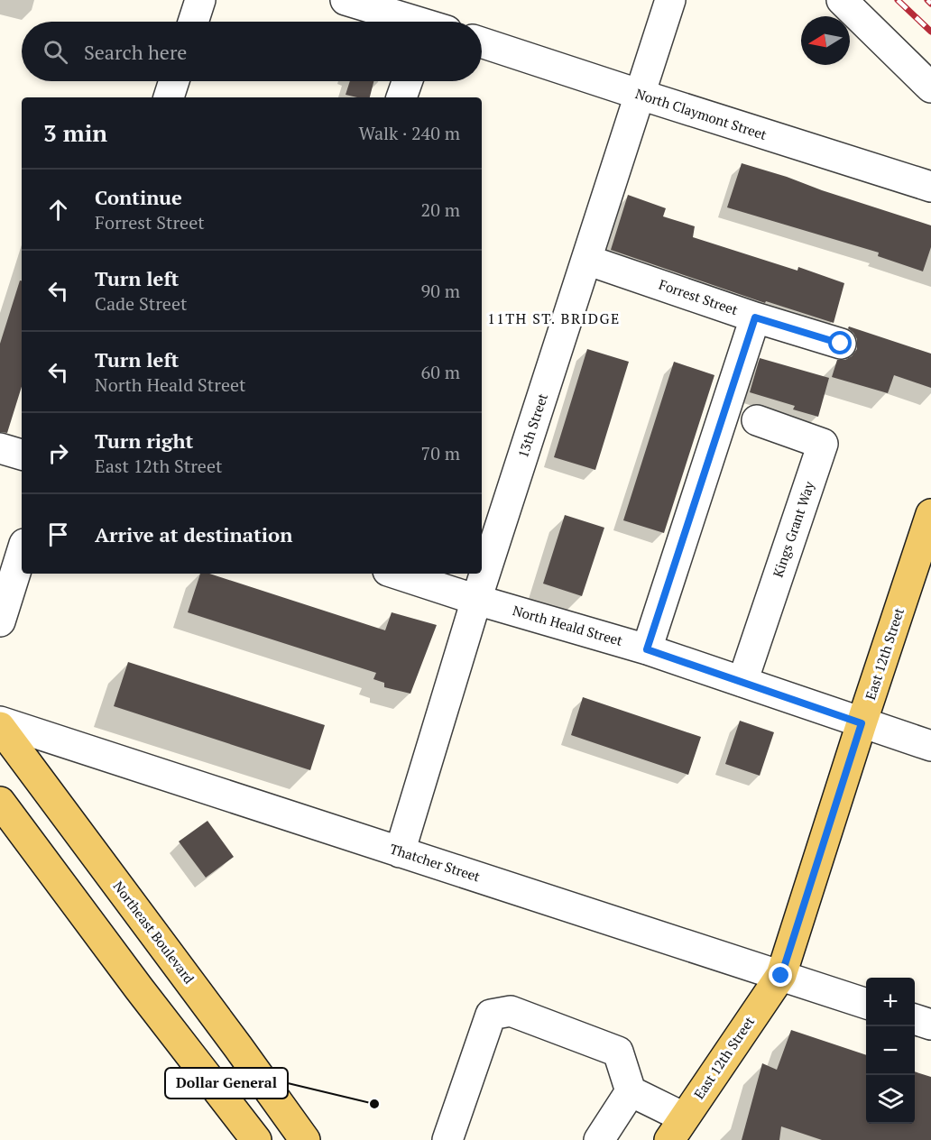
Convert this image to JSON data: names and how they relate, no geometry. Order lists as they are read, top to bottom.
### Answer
{
  "streets": {
    "main road": ["East 12th Street", "Northeast Boulevard"],
    "street": [
      "North Claymont Street",
      "Forrest Street",
      "13th Street",
      "Kings Grant Way",
      "North Heald Street",
      "Thatcher Street"
    ]
  },
  "crossings": [
    ["North Claymont Street", "13th Street"],
    ["Forrest Street", "13th Street"],
    ["13th Street", "North Heald Street"],
    ["13th Street", "Thatcher Street"],
    ["Kings Grant Way", "North Heald Street"],
    ["North Heald Street", "East 12th Street"],
    ["East 12th Street", "Thatcher Street"]
  ],
  "districts": ["11TH ST. BRIDGE"],
  "places": ["Dollar General"],
  "north": "left",
  "page": {
    "search": "Search here",
    "heading": ["3 min", "Walk · 240 m"],
    "list": [
      ["Continue", "Forrest Street", "20 m"],
      ["Turn left", "Cade Street", "90 m"],
      ["Turn left", "North Heald Street", "60 m"],
      ["Turn right", "East 12th Street", "70 m"],
      "Arrive at destination"
    ],
    "map_buttons": ["+", "−"]
  }
}
